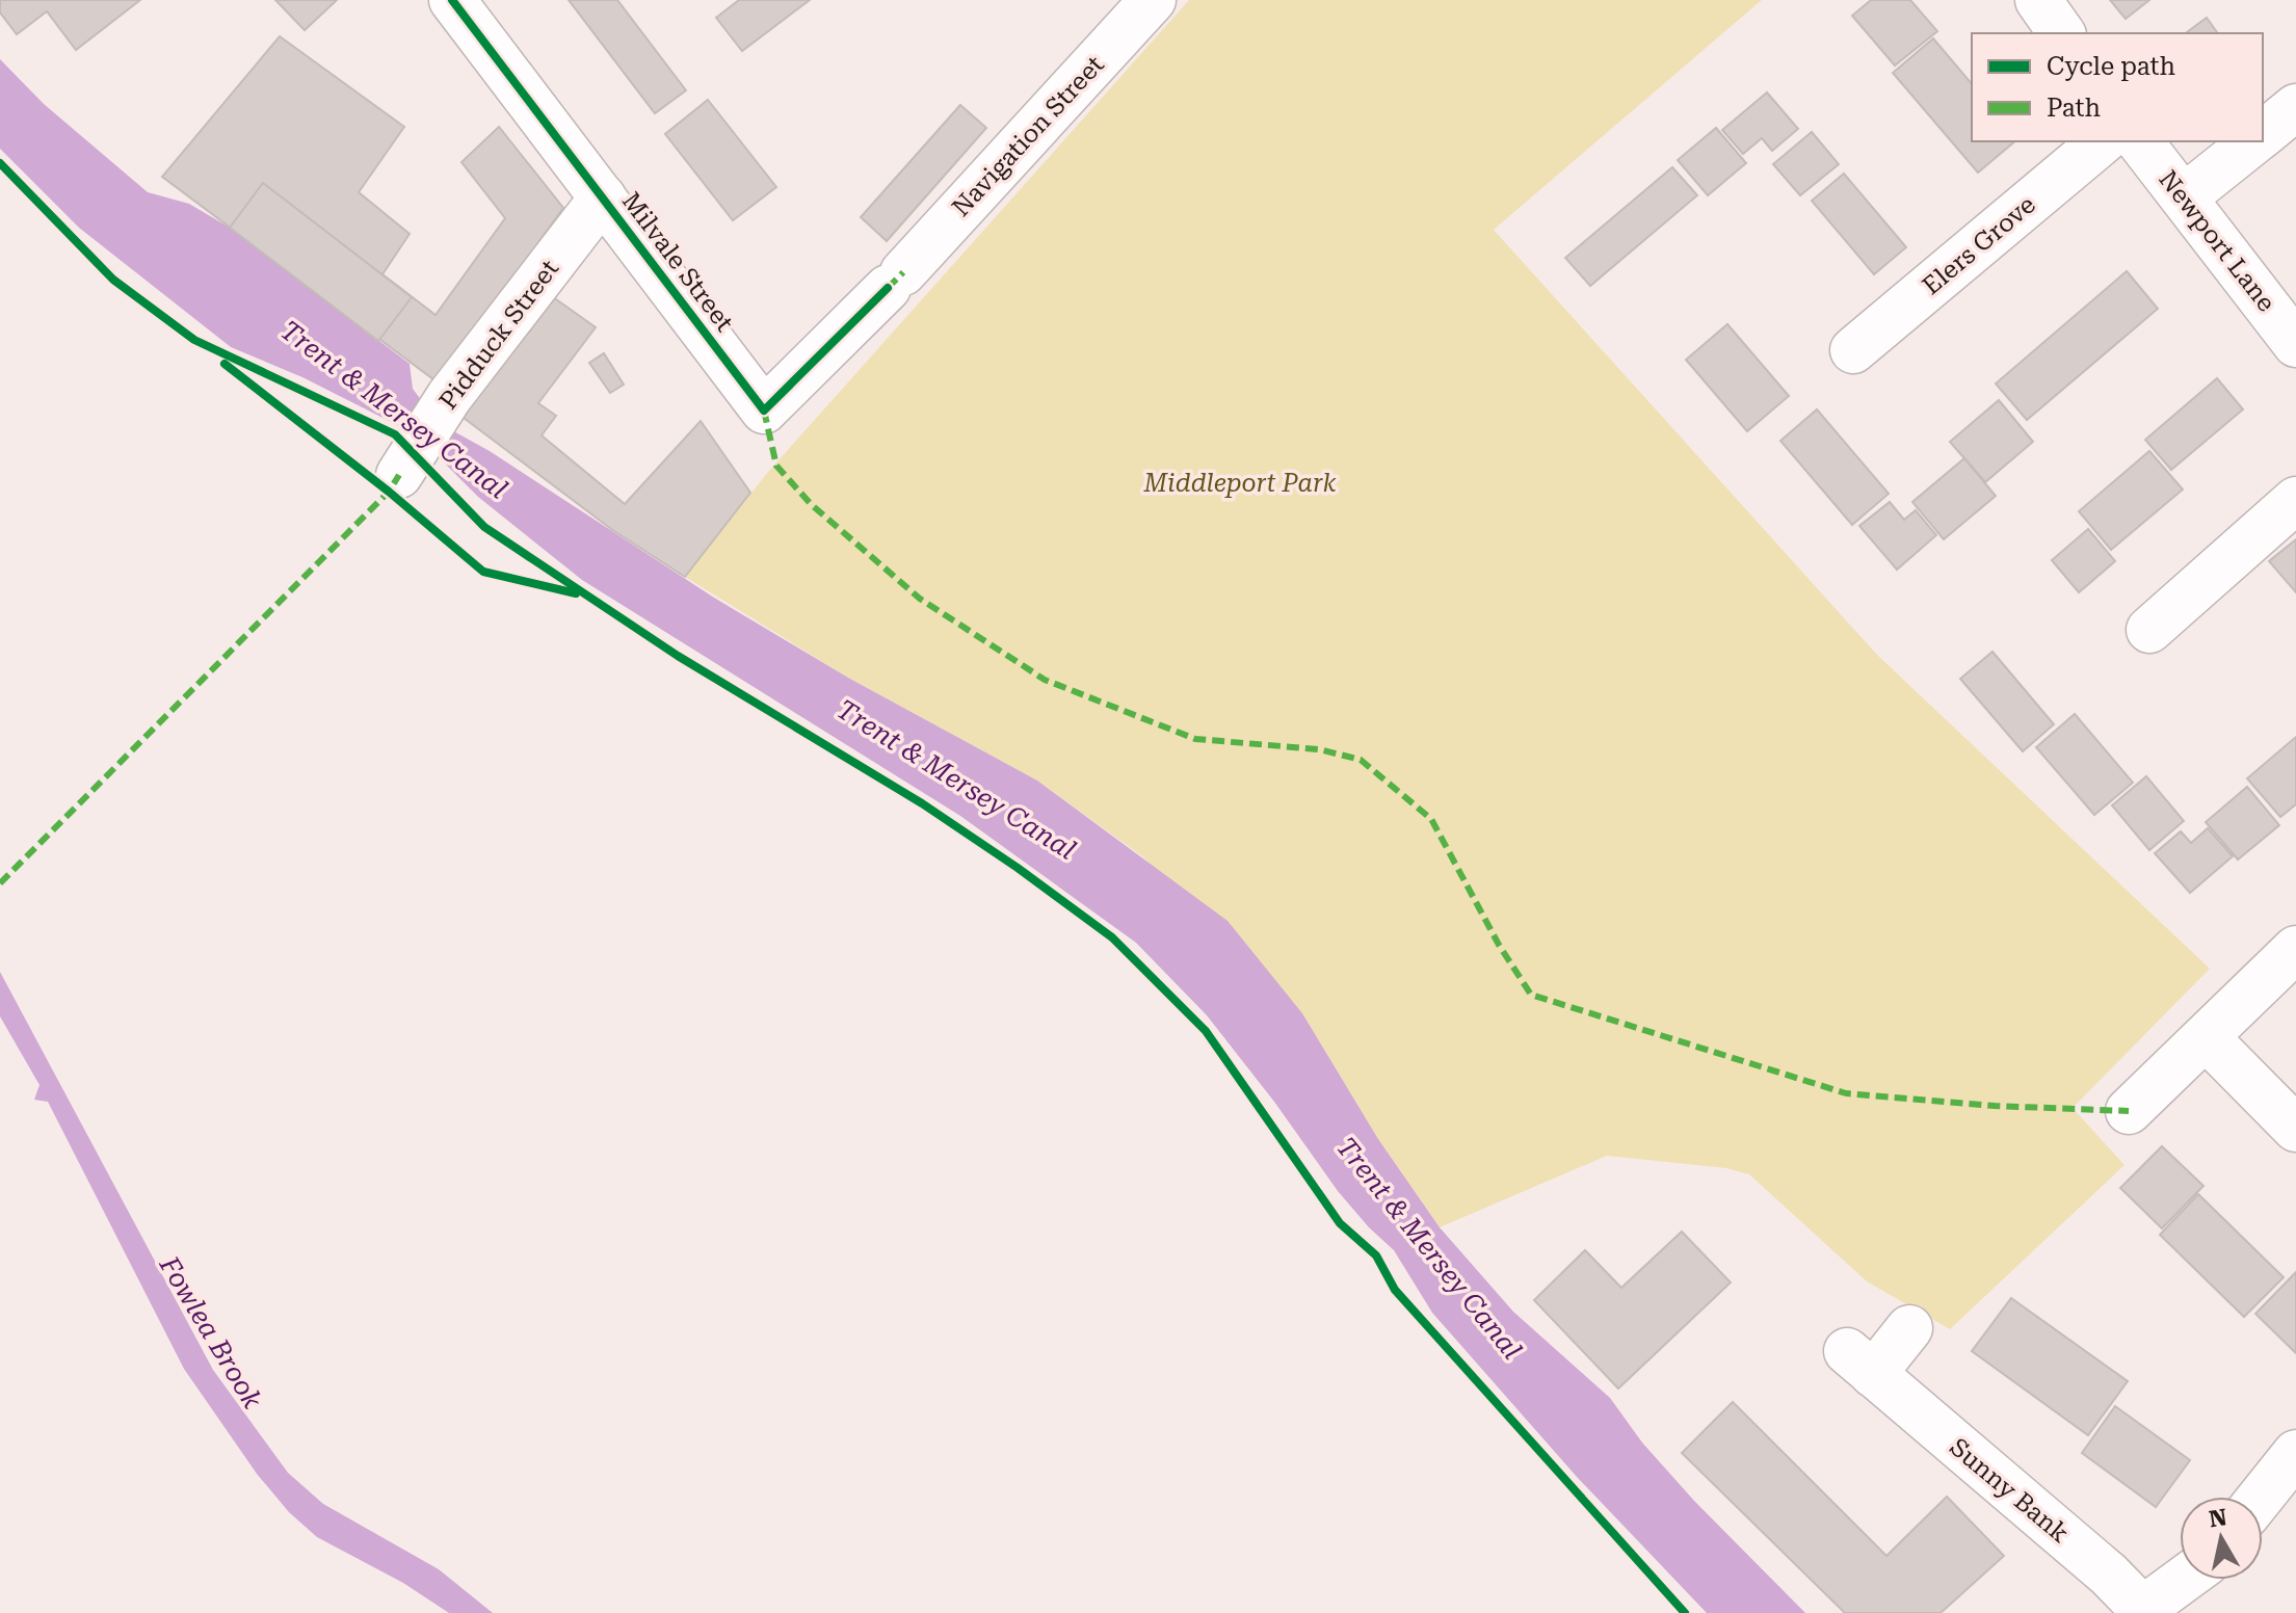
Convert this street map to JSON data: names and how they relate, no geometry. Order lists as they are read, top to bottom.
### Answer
{
  "streets": {
    "street": [
      "Navigation Street",
      "Newport Lane",
      "Elers Grove",
      "Milvale Street",
      "Pidduck Street",
      "Sunny Bank"
    ]
  },
  "crossings": [
    ["Navigation Street", "Milvale Street"],
    ["Milvale Street", "Pidduck Street"]
  ],
  "water": ["Trent & Mersey Canal", "Fowlea Brook"],
  "parks": ["Middleport Park"],
  "legend": ["Cycle path", "Path"],
  "north": "top"
}
